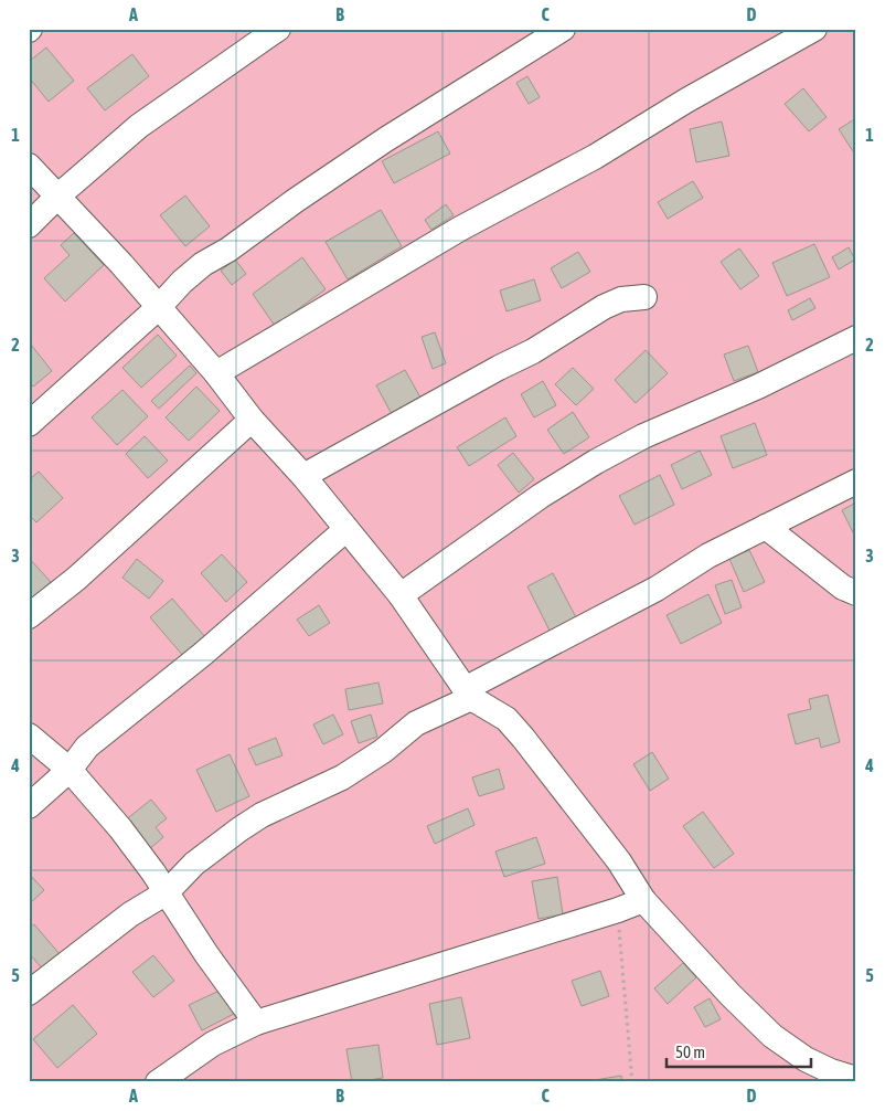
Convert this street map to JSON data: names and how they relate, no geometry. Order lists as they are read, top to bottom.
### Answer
{
  "scale_bar": "50 m",
  "grid": {
    "columns": [
      "A",
      "B",
      "C",
      "D"
    ],
    "rows": [
      "1",
      "2",
      "3",
      "4",
      "5"
    ]
  }
}
